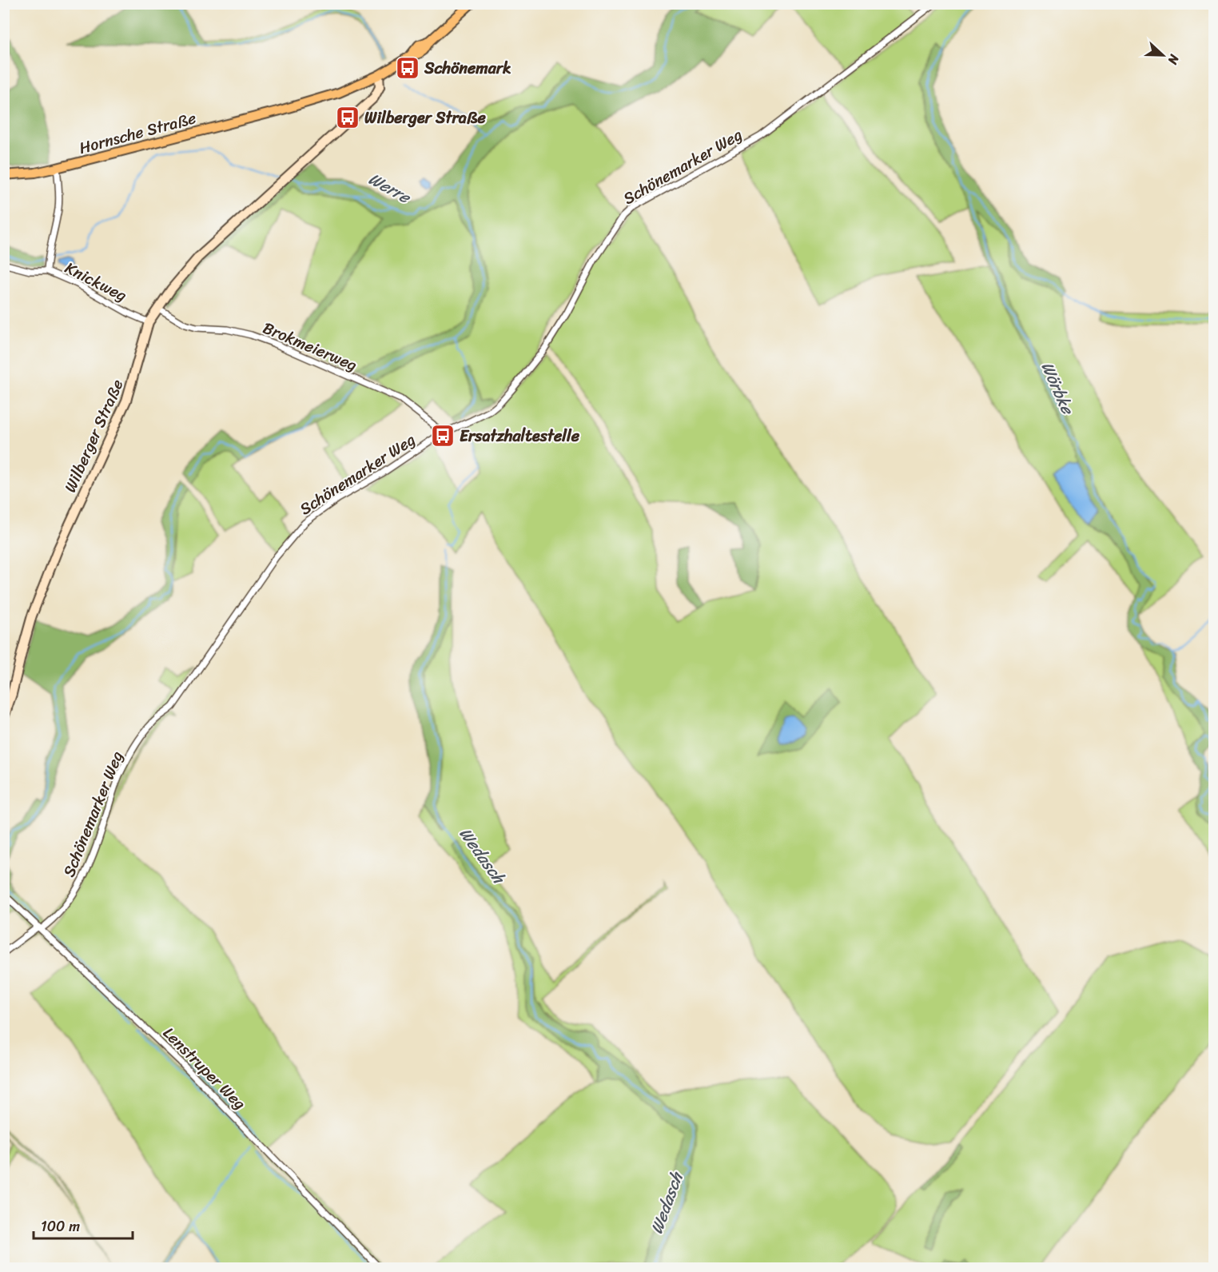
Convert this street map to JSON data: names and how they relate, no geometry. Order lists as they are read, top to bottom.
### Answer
{
  "streets": {
    "main road": ["Hornsche Straße"],
    "street": [
      "Schönemarker Weg",
      "Knickweg",
      "Brokmeierweg",
      "Wilberger Straße",
      "Lenstruper Weg"
    ]
  },
  "crossings": [
    ["Hornsche Straße", "Knickweg"],
    ["Hornsche Straße", "Wilberger Straße"],
    ["Schönemarker Weg", "Brokmeierweg"],
    ["Schönemarker Weg", "Lenstruper Weg"],
    ["Knickweg", "Wilberger Straße"],
    ["Brokmeierweg", "Wilberger Straße"]
  ],
  "water": ["Werre", "Wörbke", "Wedasch"],
  "places": {
    "bus stop": ["Schönemark", "Wilberger Straße", "Ersatzhaltestelle"]
  },
  "scale_bar": "100 m",
  "north": "right"
}
